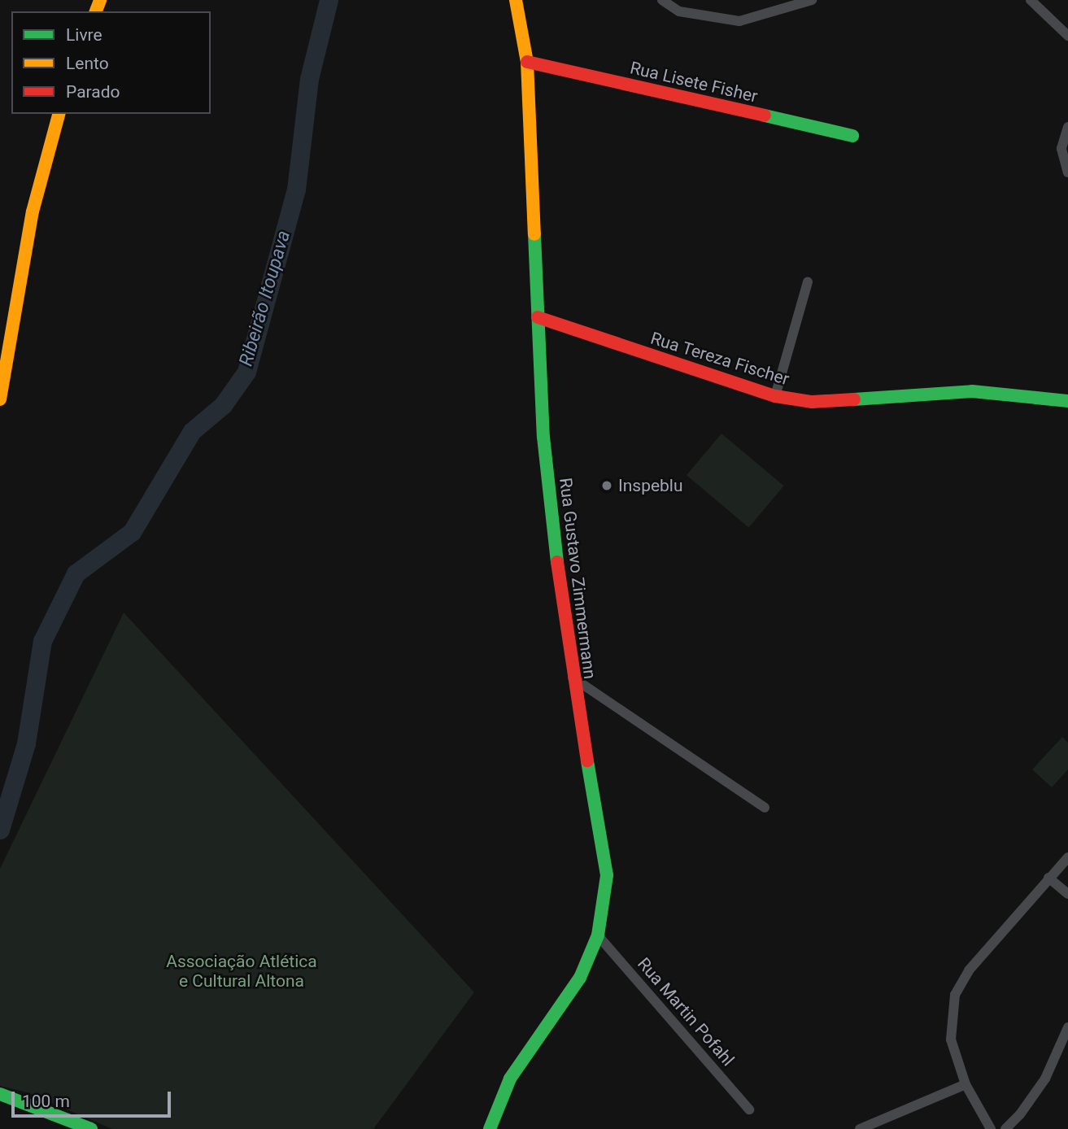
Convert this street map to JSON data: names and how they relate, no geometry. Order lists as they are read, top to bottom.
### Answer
{
  "streets": {
    "street": [
      "Rua Lisete Fisher",
      "Rua Tereza Fischer",
      "Rua Gustavo Zimmermann",
      "Rua Martin Pofahl"
    ]
  },
  "crossings": [
    ["Rua Lisete Fisher", "Rua Gustavo Zimmermann"],
    ["Rua Tereza Fischer", "Rua Gustavo Zimmermann"],
    ["Rua Gustavo Zimmermann", "Rua Martin Pofahl"]
  ],
  "water": ["Ribeirão Itoupava"],
  "parks": ["Associação Atlética e Cultural Altona"],
  "places": ["Inspeblu"],
  "legend": ["Livre", "Lento", "Parado"],
  "scale_bar": "100 m"
}
